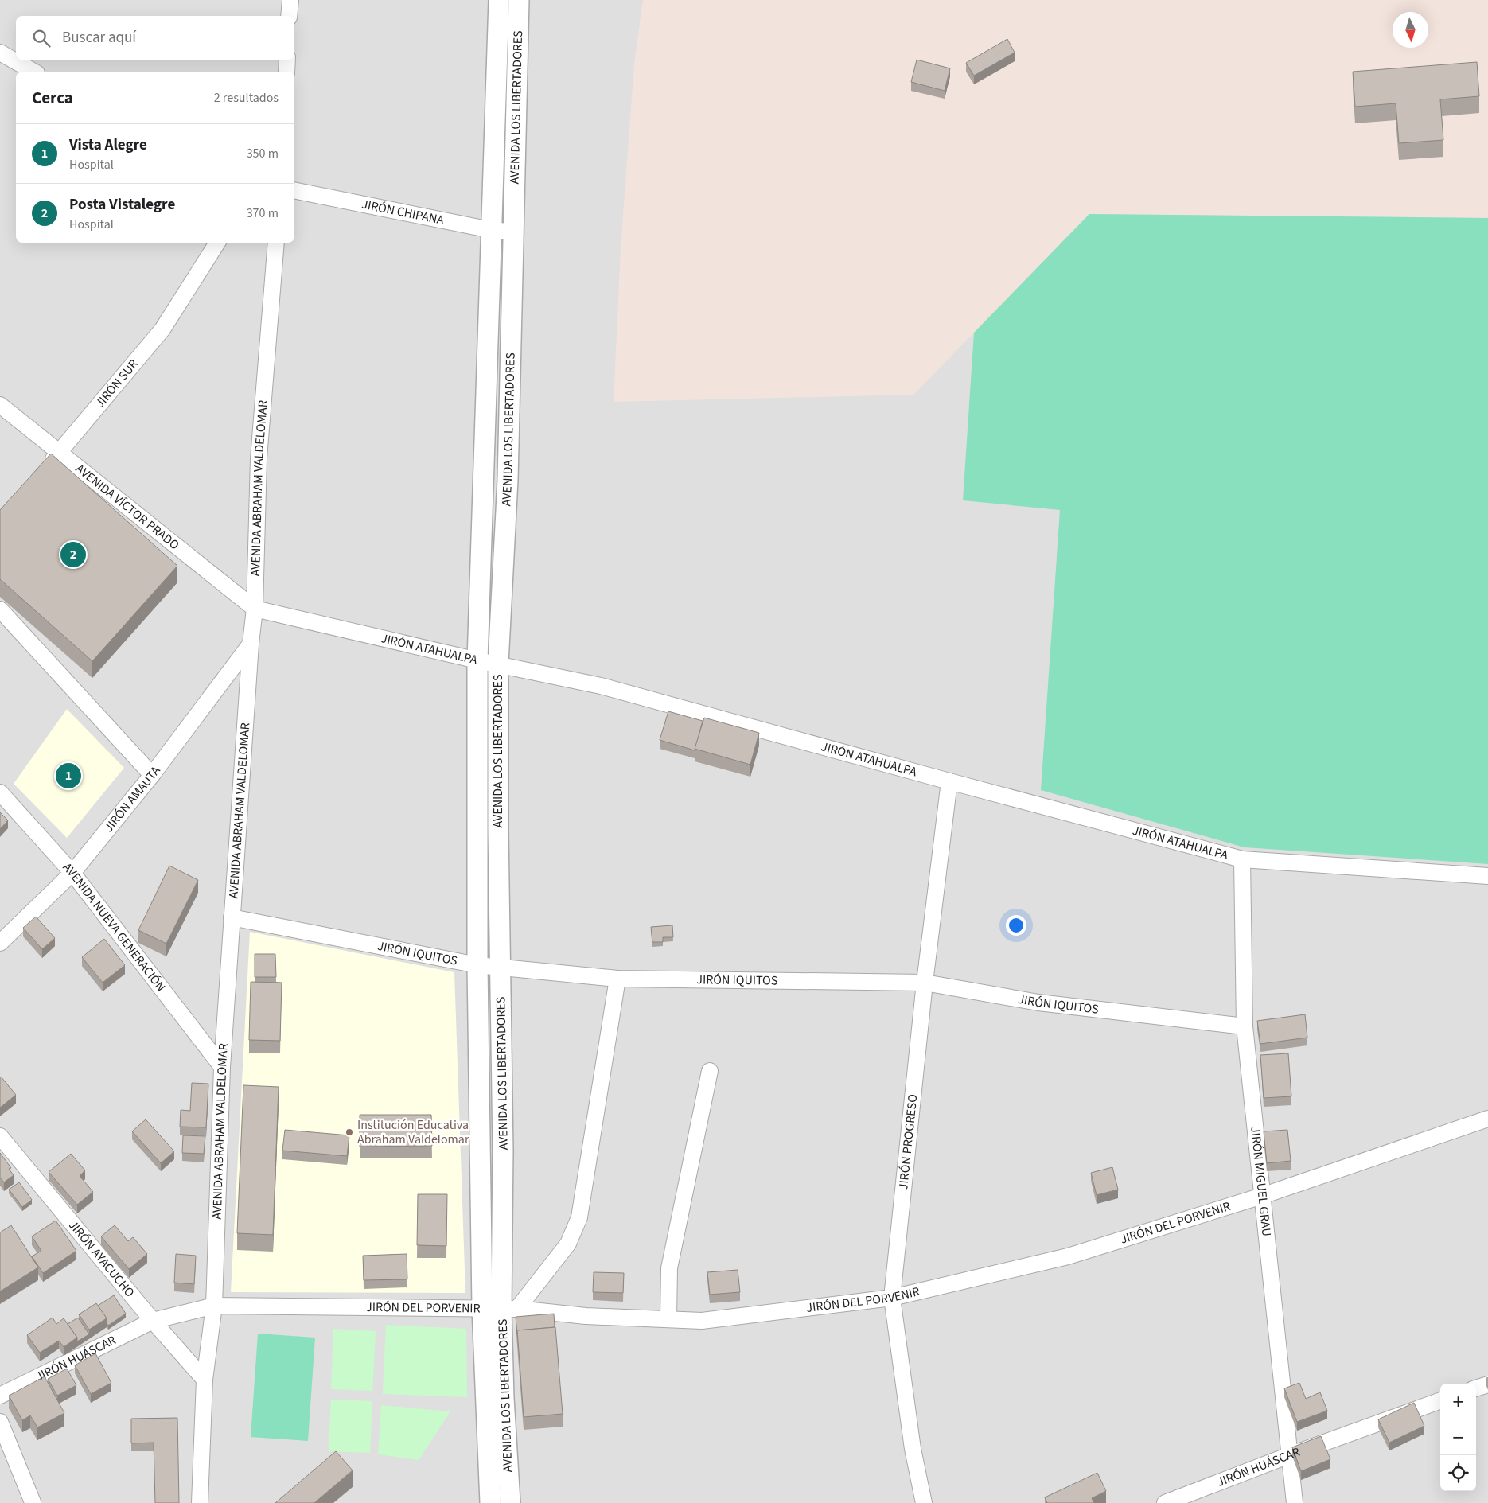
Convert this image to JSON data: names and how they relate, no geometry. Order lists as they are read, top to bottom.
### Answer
{
  "streets": {
    "street": [
      "AVENIDA LOS LIBERTADORES",
      "JIRÓN CHIPANA",
      "JIRÓN SUR",
      "AVENIDA ABRAHAM VALDELOMAR",
      "AVENIDA VÍCTOR PRADO",
      "JIRÓN ATAHUALPA",
      "JIRÓN AMAUTA",
      "AVENIDA NUEVA GENERACIÓN",
      "JIRÓN IQUITOS",
      "JIRÓN PROGRESO",
      "JIRÓN MIGUEL GRAU",
      "JIRÓN DEL PORVENIR",
      "JIRÓN AYACUCHO",
      "JIRÓN HUÁSCAR"
    ]
  },
  "crossings": [
    ["AVENIDA LOS LIBERTADORES", "JIRÓN CHIPANA"],
    ["AVENIDA LOS LIBERTADORES", "JIRÓN ATAHUALPA"],
    ["AVENIDA LOS LIBERTADORES", "JIRÓN IQUITOS"],
    ["AVENIDA LOS LIBERTADORES", "JIRÓN DEL PORVENIR"],
    ["JIRÓN SUR", "AVENIDA VÍCTOR PRADO"],
    ["AVENIDA ABRAHAM VALDELOMAR", "AVENIDA VÍCTOR PRADO"],
    ["AVENIDA ABRAHAM VALDELOMAR", "JIRÓN ATAHUALPA"],
    ["AVENIDA ABRAHAM VALDELOMAR", "JIRÓN AMAUTA"],
    ["AVENIDA ABRAHAM VALDELOMAR", "AVENIDA NUEVA GENERACIÓN"],
    ["AVENIDA ABRAHAM VALDELOMAR", "JIRÓN IQUITOS"],
    ["AVENIDA ABRAHAM VALDELOMAR", "JIRÓN DEL PORVENIR"],
    ["AVENIDA ABRAHAM VALDELOMAR", "JIRÓN AYACUCHO"],
    ["AVENIDA VÍCTOR PRADO", "JIRÓN ATAHUALPA"],
    ["JIRÓN ATAHUALPA", "JIRÓN PROGRESO"],
    ["JIRÓN ATAHUALPA", "JIRÓN MIGUEL GRAU"],
    ["JIRÓN AMAUTA", "AVENIDA NUEVA GENERACIÓN"],
    ["JIRÓN IQUITOS", "JIRÓN PROGRESO"],
    ["JIRÓN IQUITOS", "JIRÓN MIGUEL GRAU"],
    ["JIRÓN PROGRESO", "JIRÓN DEL PORVENIR"],
    ["JIRÓN MIGUEL GRAU", "JIRÓN DEL PORVENIR"],
    ["JIRÓN MIGUEL GRAU", "JIRÓN HUÁSCAR"],
    ["JIRÓN DEL PORVENIR", "JIRÓN AYACUCHO"],
    ["JIRÓN DEL PORVENIR", "JIRÓN HUÁSCAR"],
    ["JIRÓN AYACUCHO", "JIRÓN HUÁSCAR"]
  ],
  "places": ["Institución Educativa Abraham Valdelomar"],
  "north": "bottom",
  "page": {
    "search": "Buscar aquí",
    "heading": ["Cerca", "2 resultados"],
    "list": [
      {
        "mark": "1",
        "name": "Vista Alegre",
        "note": "Hospital",
        "value": "350 m"
      },
      {
        "mark": "2",
        "name": "Posta Vistalegre",
        "note": "Hospital",
        "value": "370 m"
      }
    ],
    "pins": ["2", "1"],
    "map_buttons": ["+", "−"]
  }
}
